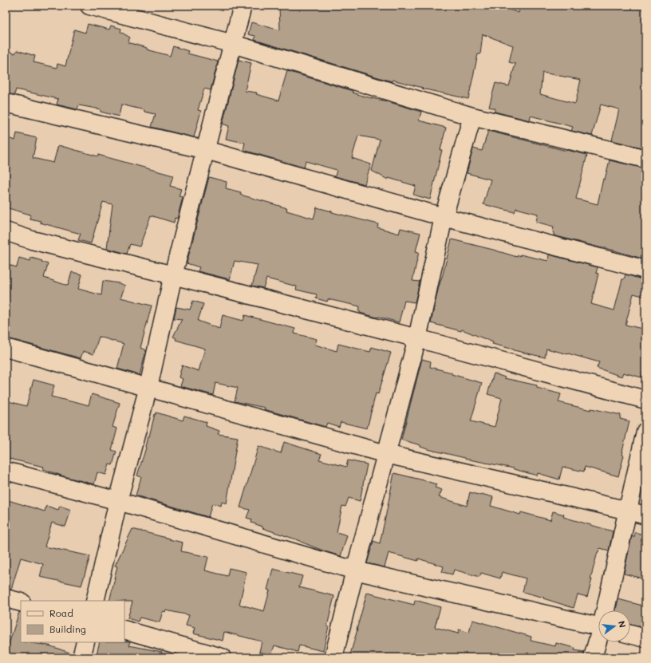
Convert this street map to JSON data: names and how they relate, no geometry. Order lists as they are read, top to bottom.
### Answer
{
  "legend": ["Road", "Building"],
  "north": "right"
}
